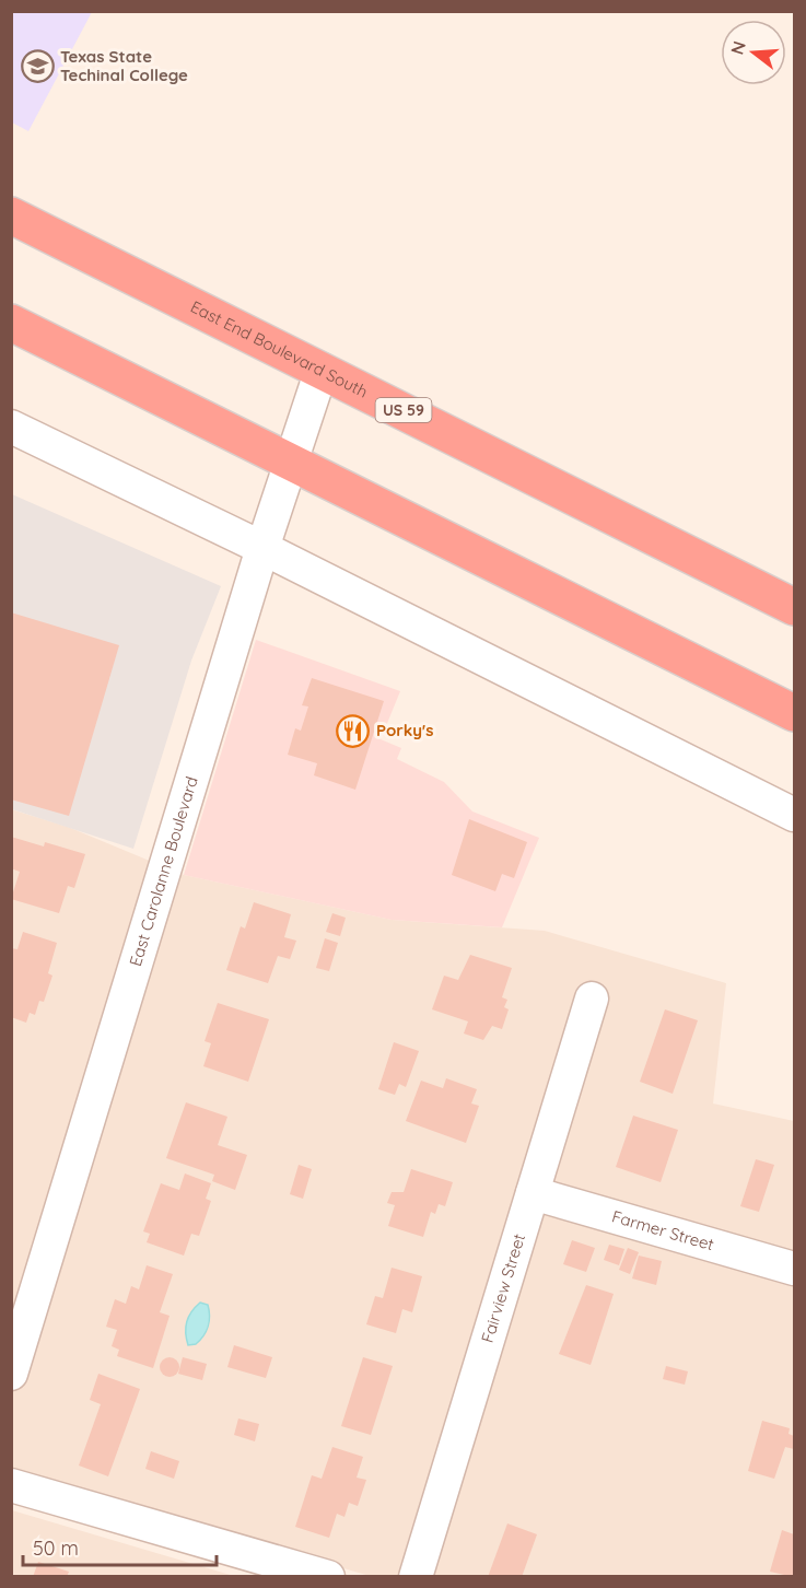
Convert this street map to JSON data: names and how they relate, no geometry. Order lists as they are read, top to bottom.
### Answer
{
  "streets": {
    "highway": ["East End Boulevard South", "US 59"],
    "street": ["East Carolanne Boulevard", "Farmer Street", "Fairview Street"]
  },
  "crossings": [
    ["East End Boulevard South", "East Carolanne Boulevard"],
    ["Farmer Street", "Fairview Street"]
  ],
  "places": {
    "school or university": ["Texas State Techinal College"],
    "restaurant": ["Porky's"]
  },
  "scale_bar": "50 m",
  "north": "left"
}
